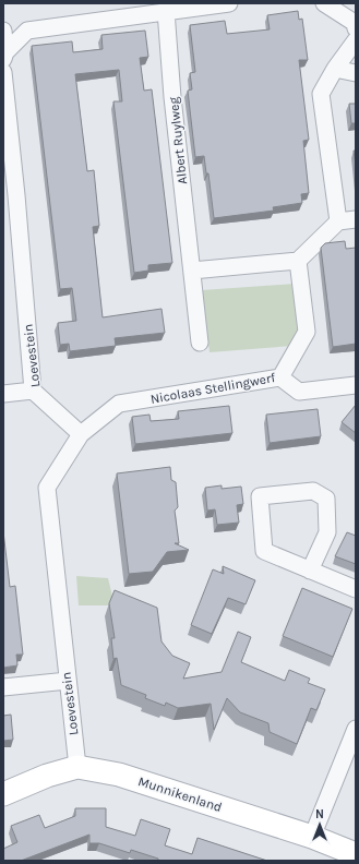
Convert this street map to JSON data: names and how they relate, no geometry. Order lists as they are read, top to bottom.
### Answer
{
  "streets": {
    "street": [
      "Albert Ruylweg",
      "Loevestein",
      "Nicolaas Stellingwerf",
      "Munnikenland"
    ]
  },
  "crossings": [
    ["Loevestein", "Nicolaas Stellingwerf"],
    ["Loevestein", "Munnikenland"]
  ],
  "north": "top"
}
